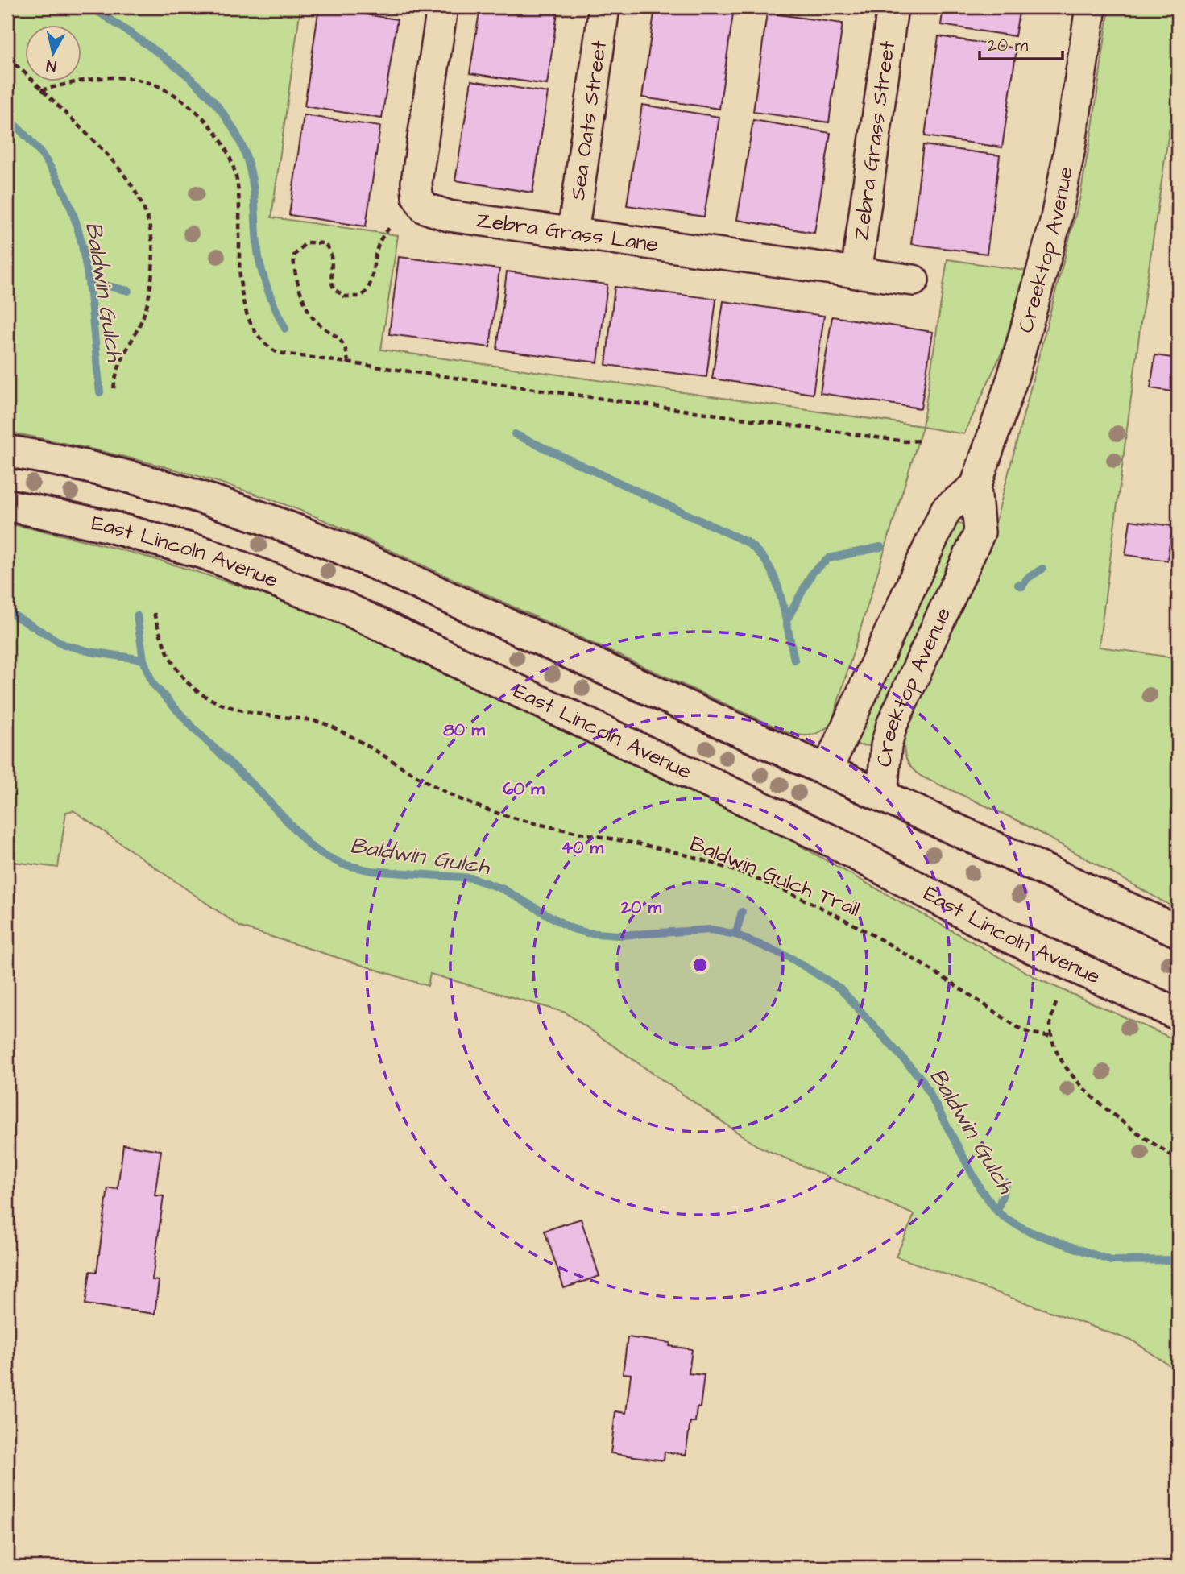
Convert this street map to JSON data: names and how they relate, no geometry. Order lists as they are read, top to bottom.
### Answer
{
  "streets": {
    "main road": ["East Lincoln Avenue"],
    "street": [
      "Sea Oats Street",
      "Zebra Grass Street",
      "Zebra Grass Lane",
      "Creektop Avenue"
    ],
    "path": ["Baldwin Gulch Trail"]
  },
  "crossings": [
    ["Sea Oats Street", "Zebra Grass Lane"],
    ["Zebra Grass Street", "Zebra Grass Lane"]
  ],
  "water": ["Baldwin Gulch"],
  "scale_bar": "20 m",
  "north": "bottom",
  "rings": [
    "80 m",
    "60 m",
    "40 m",
    "20 m"
  ]
}
